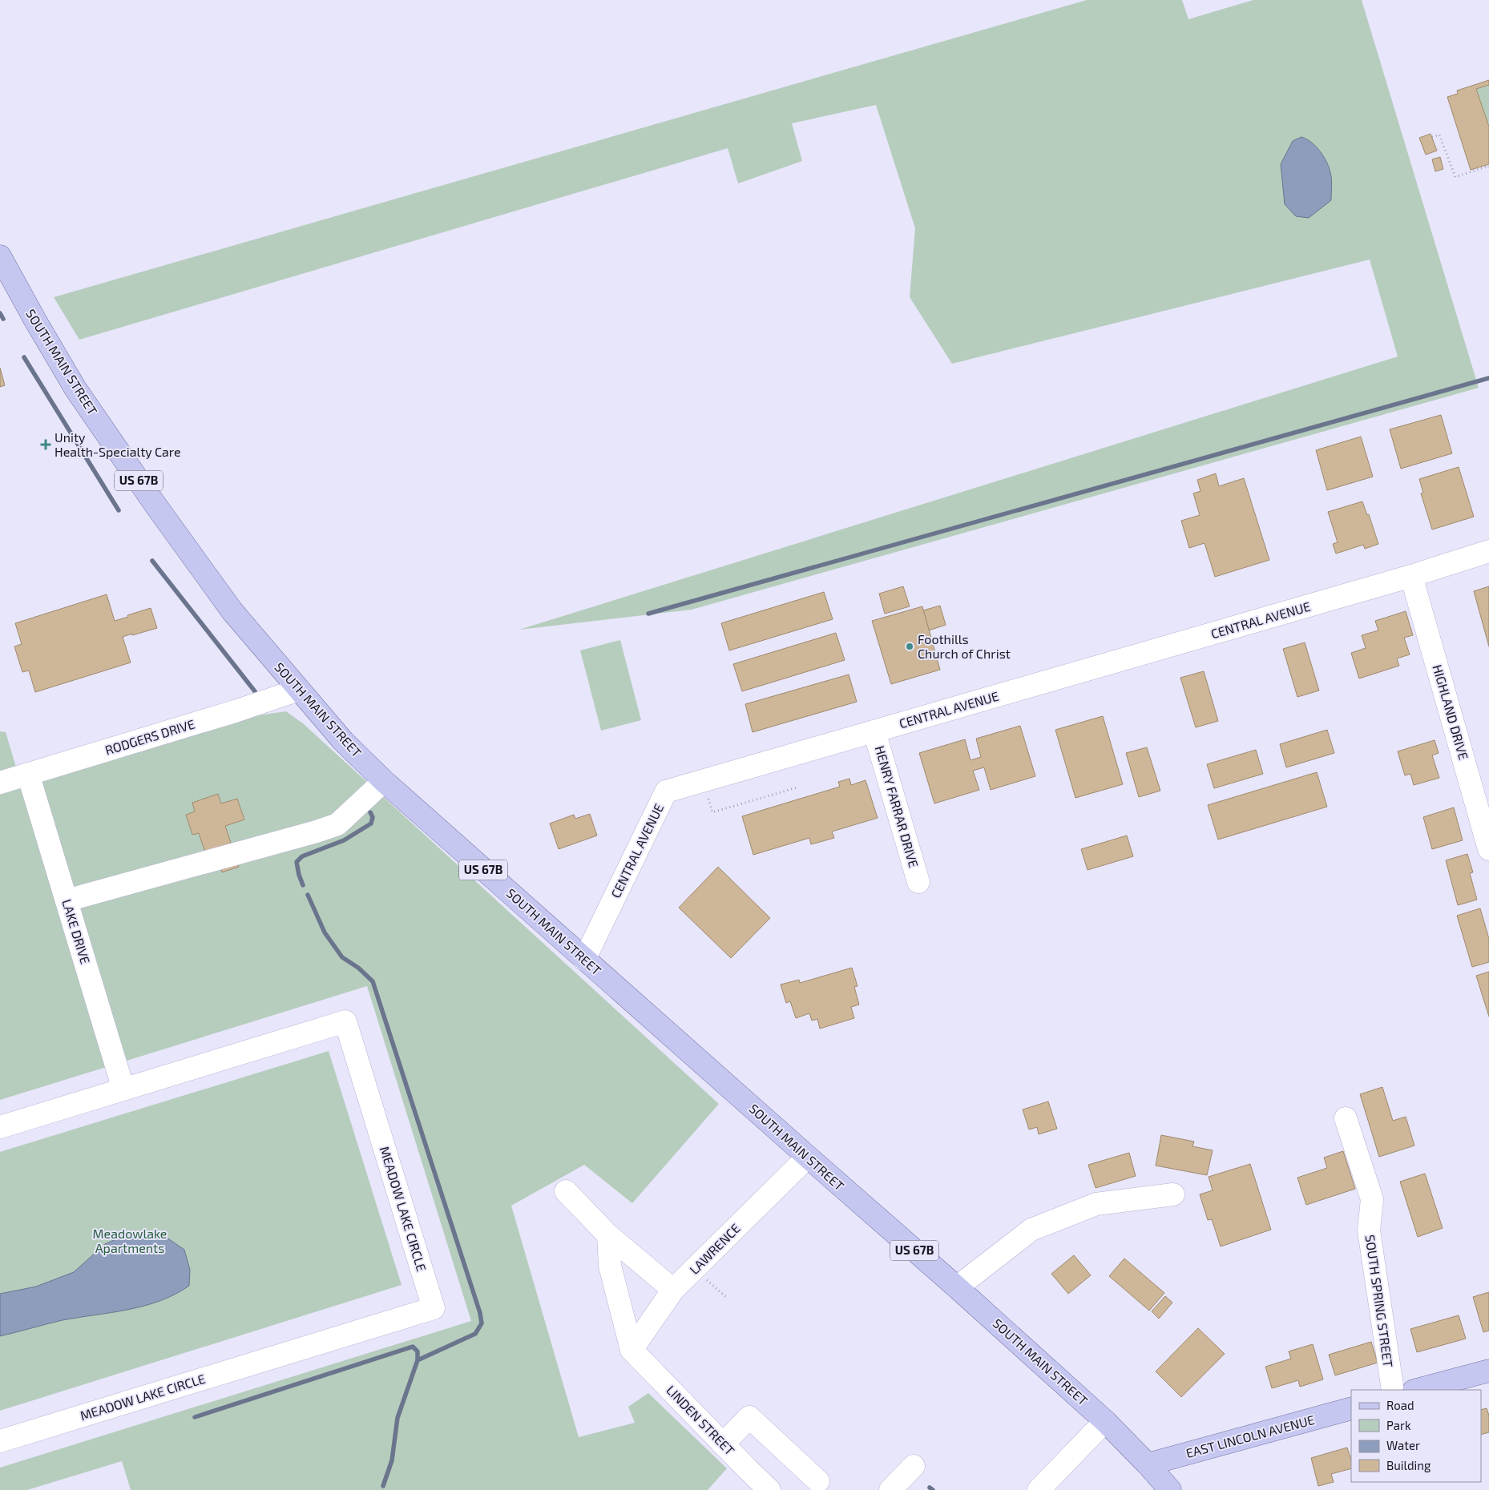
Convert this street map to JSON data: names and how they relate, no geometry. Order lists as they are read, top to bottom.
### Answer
{
  "streets": {
    "main road": ["SOUTH MAIN STREET", "US 67B", "EAST LINCOLN AVENUE"],
    "street": [
      "CENTRAL AVENUE",
      "HIGHLAND DRIVE",
      "RODGERS DRIVE",
      "HENRY FARRAR DRIVE",
      "LAKE DRIVE",
      "MEADOW LAKE CIRCLE",
      "LAWRENCE",
      "SOUTH SPRING STREET",
      "LINDEN STREET"
    ]
  },
  "crossings": [
    ["SOUTH MAIN STREET", "CENTRAL AVENUE"],
    ["SOUTH MAIN STREET", "RODGERS DRIVE"],
    ["SOUTH MAIN STREET", "LAWRENCE"],
    ["SOUTH MAIN STREET", "EAST LINCOLN AVENUE"],
    ["CENTRAL AVENUE", "HIGHLAND DRIVE"],
    ["CENTRAL AVENUE", "HENRY FARRAR DRIVE"],
    ["RODGERS DRIVE", "LAKE DRIVE"],
    ["LAKE DRIVE", "MEADOW LAKE CIRCLE"],
    ["LAWRENCE", "LINDEN STREET"]
  ],
  "parks": ["Meadowlake Apartments"],
  "places": {
    "health": ["Unity Health-Specialty Care"],
    "other": ["Foothills Church of Christ"]
  },
  "legend": [
    "Road",
    "Park",
    "Water",
    "Building"
  ]
}
